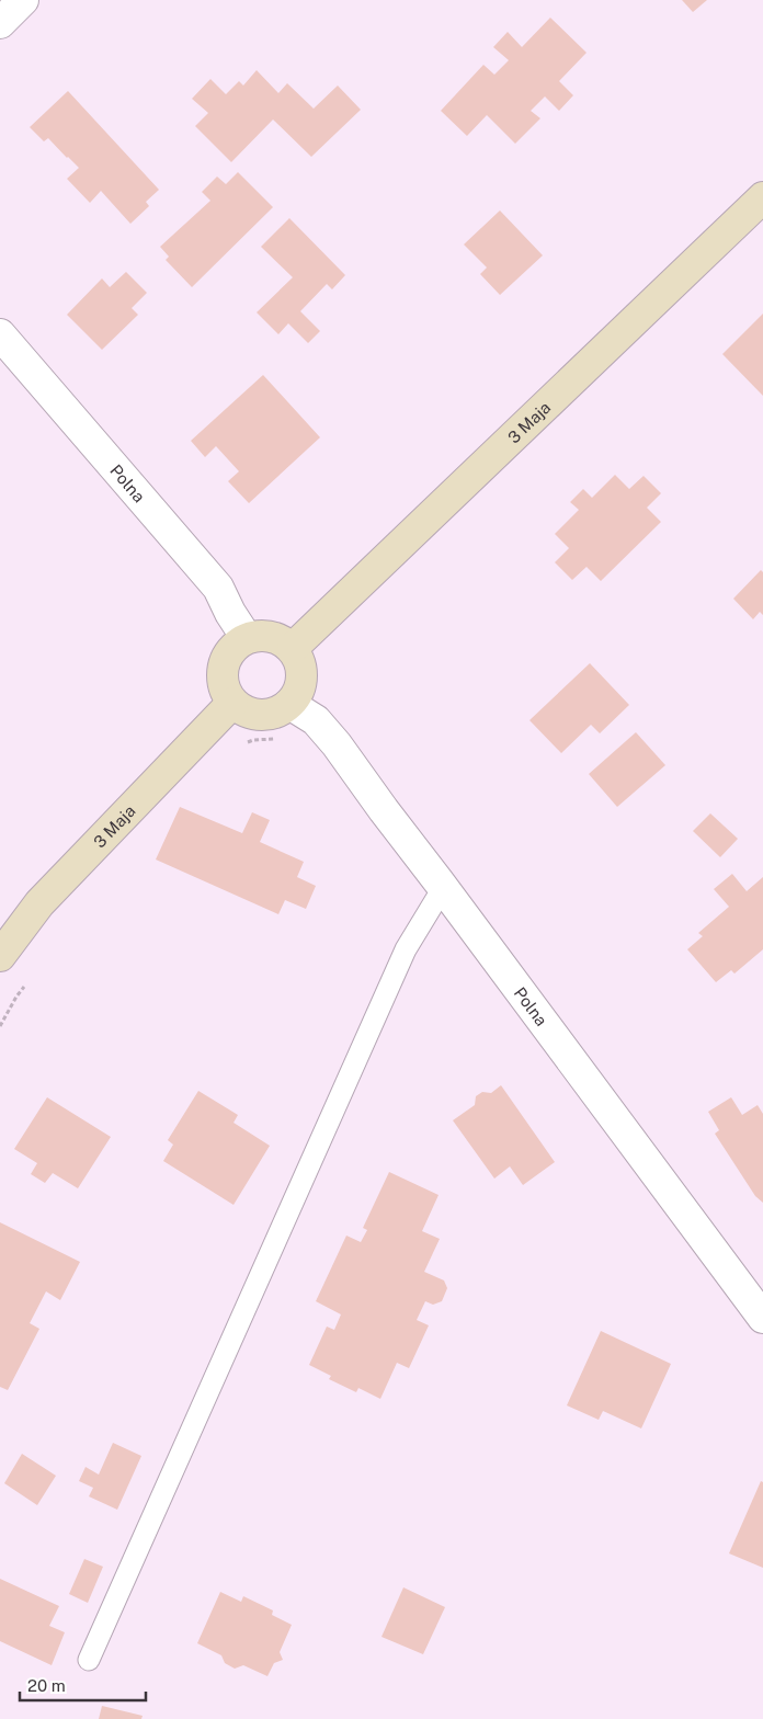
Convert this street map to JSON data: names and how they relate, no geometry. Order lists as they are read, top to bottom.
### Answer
{
  "streets": {
    "street": ["3 Maja", "Polna"]
  },
  "crossings": [
    ["3 Maja", "Polna"]
  ],
  "scale_bar": "20 m"
}
